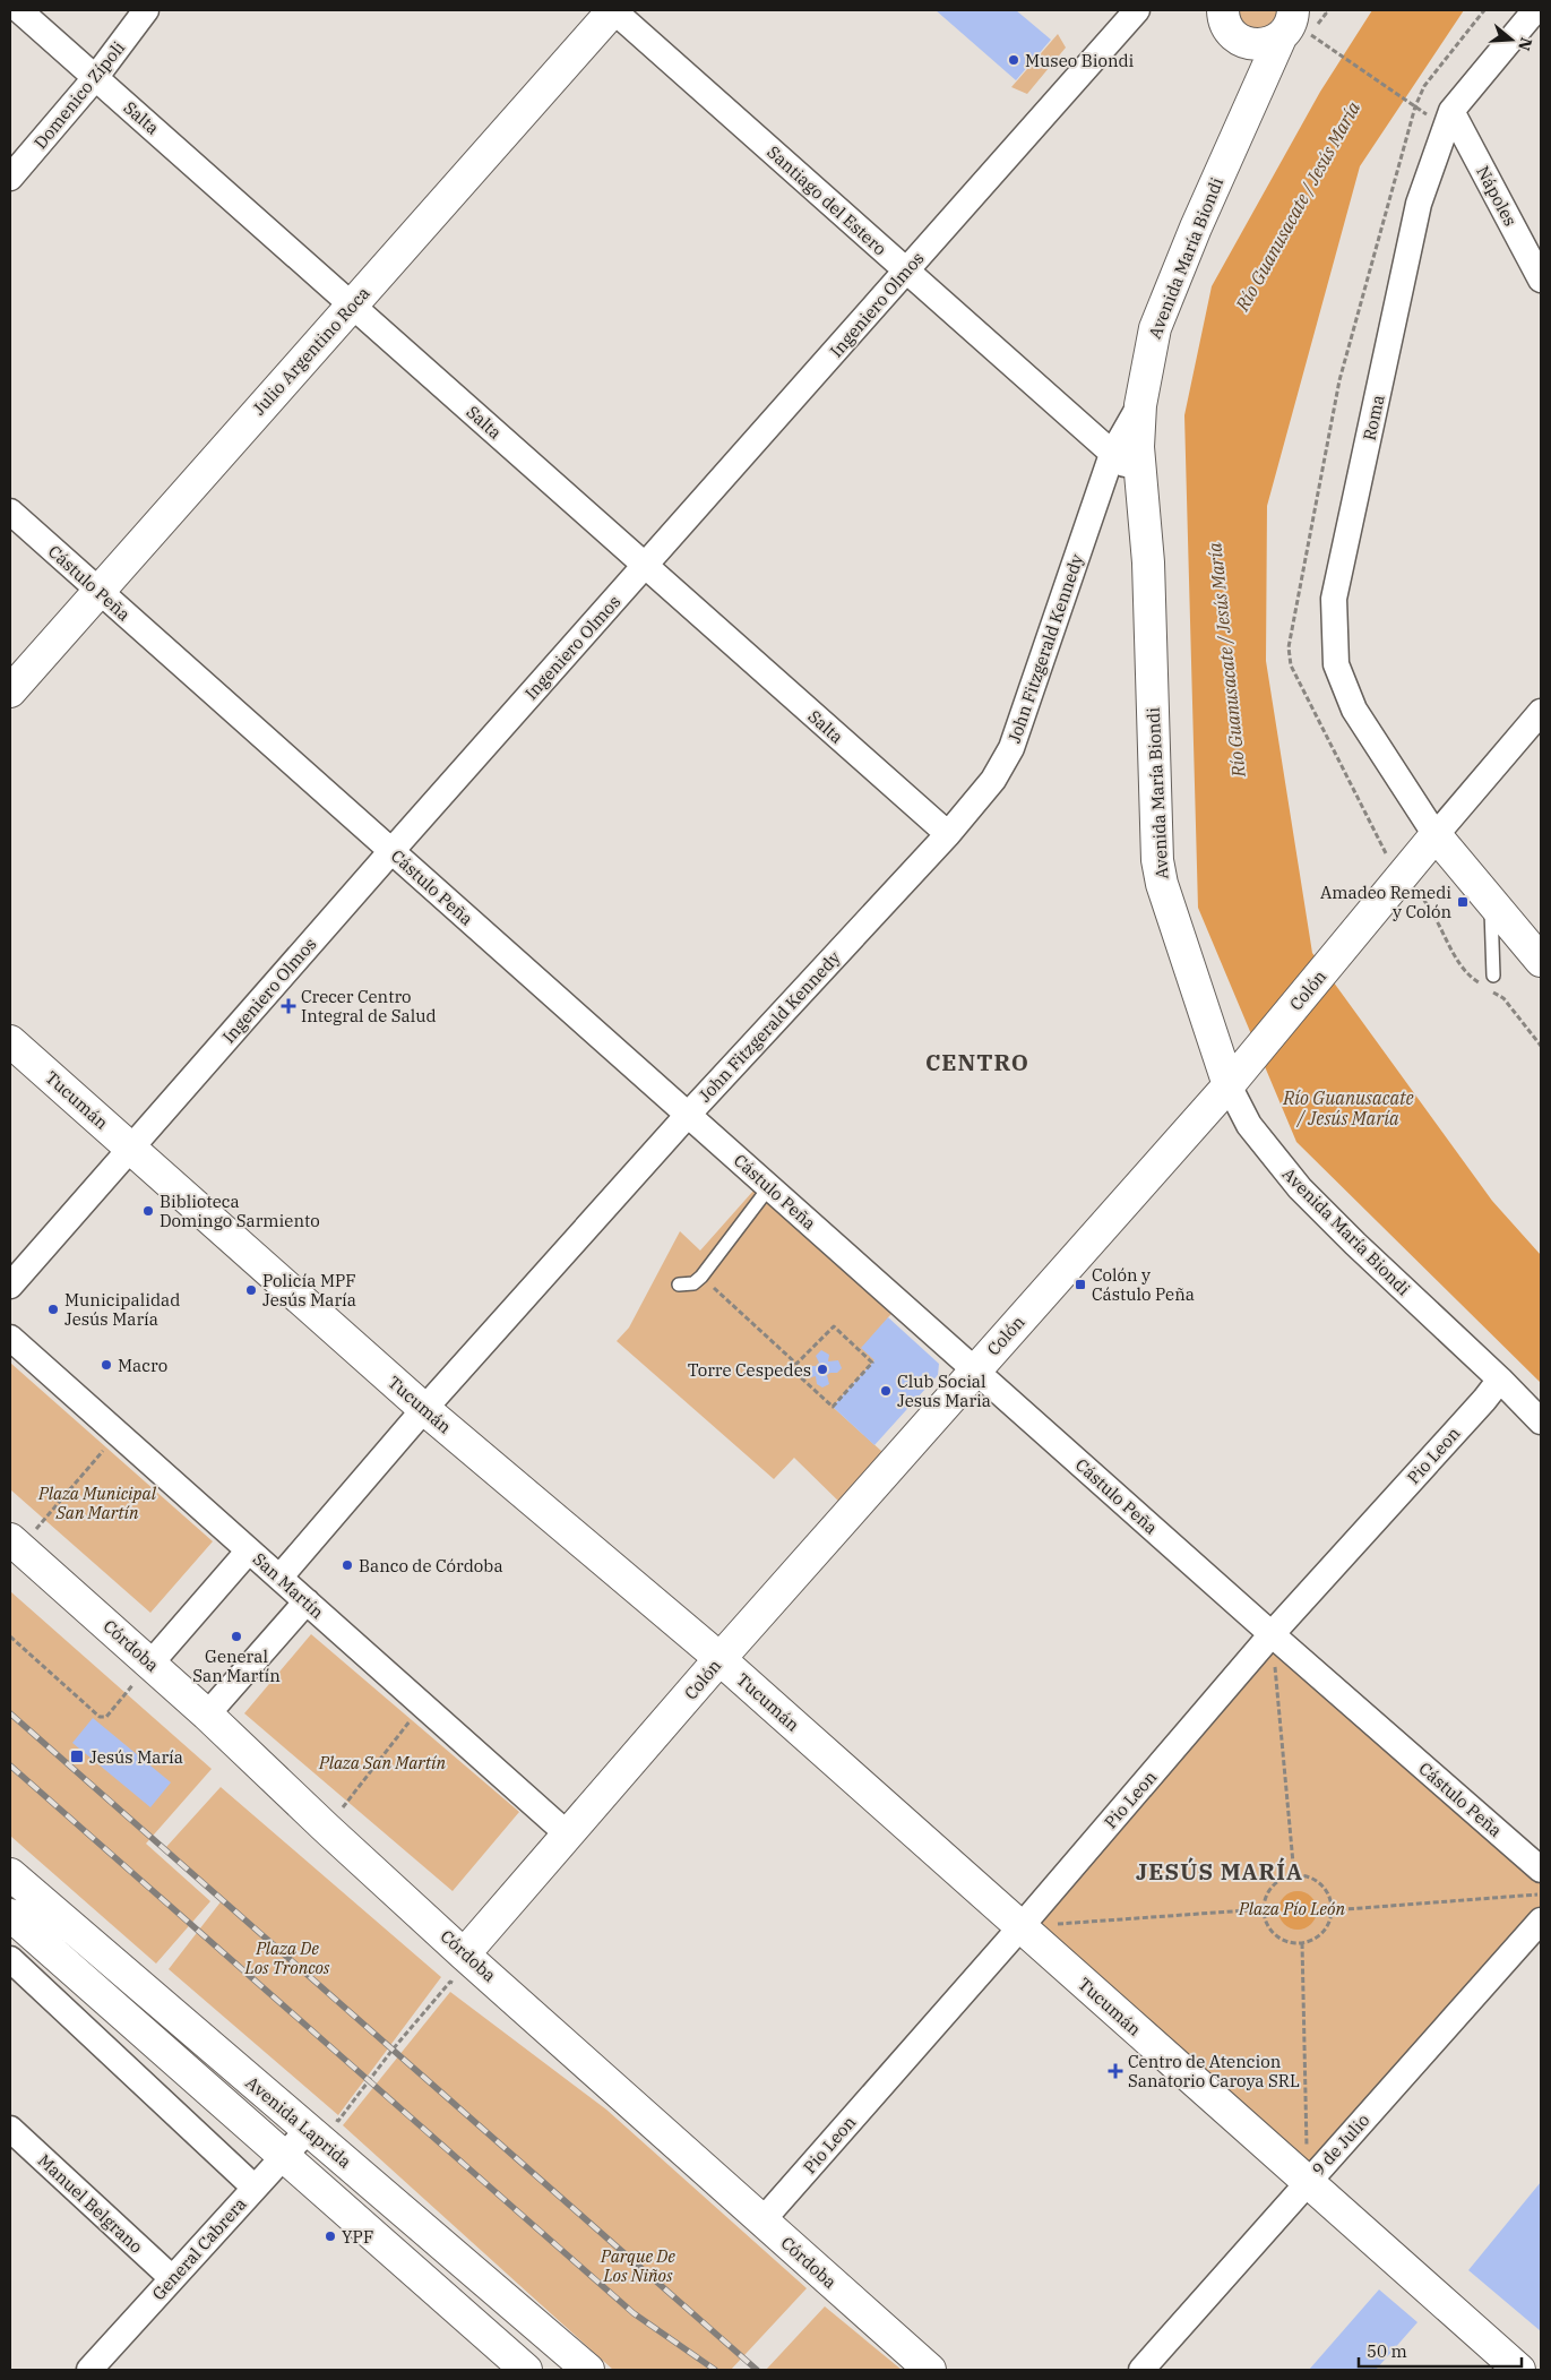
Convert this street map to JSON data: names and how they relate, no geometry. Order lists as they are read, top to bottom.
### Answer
{
  "streets": {
    "street": [
      "Domenico Zípoli",
      "Salta",
      "Nápoles",
      "Santiago del Estero",
      "Avenida María Biondi",
      "Ingeniero Olmos",
      "Julio Argentino Roca",
      "Roma",
      "Cástulo Peña",
      "John Fitzgerald Kennedy",
      "Colón",
      "Tucumán",
      "Pio Leon",
      "San Martín",
      "Córdoba",
      "Avenida Laprida",
      "9 de Julio",
      "Manuel Belgrano",
      "General Cabrera"
    ]
  },
  "crossings": [
    ["Domenico Zípoli", "Salta"],
    ["Salta", "Ingeniero Olmos"],
    ["Salta", "Julio Argentino Roca"],
    ["Salta", "John Fitzgerald Kennedy"],
    ["Nápoles", "Roma"],
    ["Santiago del Estero", "Avenida María Biondi"],
    ["Santiago del Estero", "Ingeniero Olmos"],
    ["Santiago del Estero", "Julio Argentino Roca"],
    ["Santiago del Estero", "John Fitzgerald Kennedy"],
    ["Avenida María Biondi", "John Fitzgerald Kennedy"],
    ["Avenida María Biondi", "Colón"],
    ["Avenida María Biondi", "Pio Leon"],
    ["Ingeniero Olmos", "Cástulo Peña"],
    ["Ingeniero Olmos", "Tucumán"],
    ["Julio Argentino Roca", "Cástulo Peña"],
    ["Roma", "Colón"],
    ["Cástulo Peña", "John Fitzgerald Kennedy"],
    ["Cástulo Peña", "Colón"],
    ["Cástulo Peña", "Pio Leon"],
    ["John Fitzgerald Kennedy", "Tucumán"],
    ["John Fitzgerald Kennedy", "San Martín"],
    ["Colón", "Tucumán"],
    ["Colón", "San Martín"],
    ["Colón", "Córdoba"],
    ["Tucumán", "Pio Leon"],
    ["Tucumán", "9 de Julio"],
    ["Pio Leon", "Córdoba"],
    ["Avenida Laprida", "General Cabrera"],
    ["Manuel Belgrano", "General Cabrera"]
  ],
  "districts": ["CENTRO", "JESÚS MARÍA"],
  "water": ["Río Guanusacate / Jesús María"],
  "parks": [
    "Plaza Municipal San Martín",
    "Plaza San Martín",
    "Plaza Pío León",
    "Plaza De Los Troncos",
    "Parque De Los Niños"
  ],
  "places": {
    "other": [
      "Museo Biondi",
      "Biblioteca Domingo Sarmiento",
      "Policía MPF Jesús María",
      "Municipalidad Jesús María",
      "Macro",
      "Torre Cespedes",
      "Club Social Jesus Maria",
      "Banco de Córdoba",
      "General San Martín",
      "YPF"
    ],
    "transit": ["Amadeo Remedi y Colón", "Colón y Cástulo Peña", "Jesús María"],
    "health": ["Crecer Centro Integral de Salud", "Centro de Atencion Sanatorio Caroya SRL"]
  },
  "scale_bar": "50 m",
  "north": "right"
}
